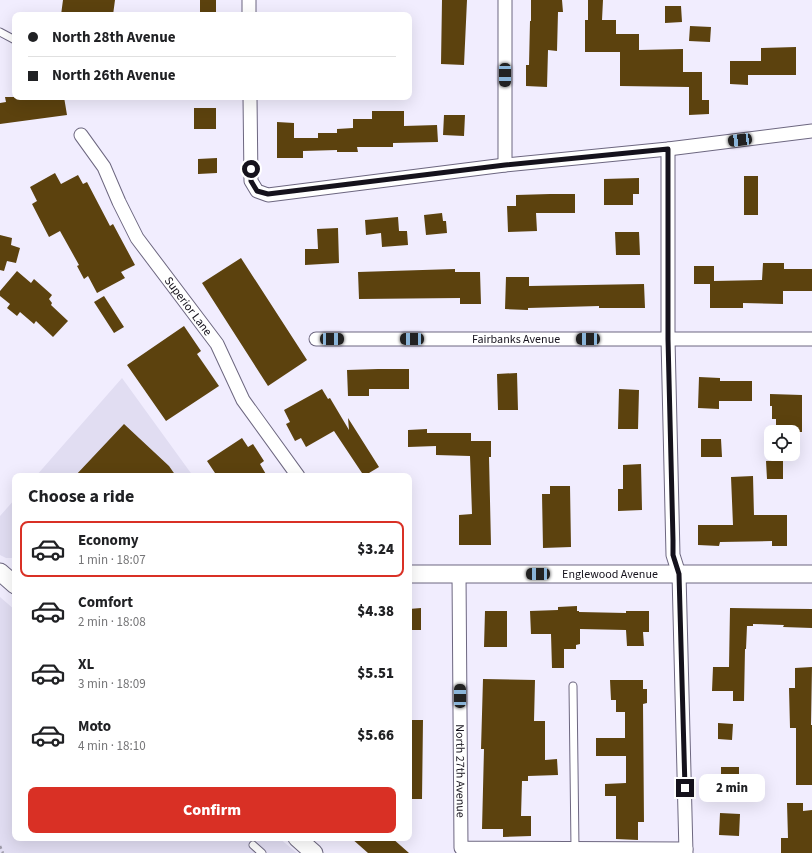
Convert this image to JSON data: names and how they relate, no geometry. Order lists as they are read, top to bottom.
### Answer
{
  "streets": {
    "street": [
      "Superior Lane",
      "Fairbanks Avenue",
      "Englewood Avenue",
      "North 27th Avenue"
    ]
  },
  "crossings": [
    ["Englewood Avenue", "North 27th Avenue"]
  ],
  "page": {
    "banner": ["North 28th Avenue", "North 26th Avenue"],
    "heading": "Choose a ride",
    "list": [
      {
        "name": "Economy",
        "note": "1 min · 18:07",
        "value": "$3.24"
      },
      {
        "name": "Comfort",
        "note": "2 min · 18:08",
        "value": "$4.38"
      },
      {
        "name": "XL",
        "note": "3 min · 18:09",
        "value": "$5.51"
      },
      {
        "name": "Moto",
        "note": "4 min · 18:10",
        "value": "$5.66"
      }
    ],
    "bubble": "2 min",
    "buttons": "Confirm"
  }
}
